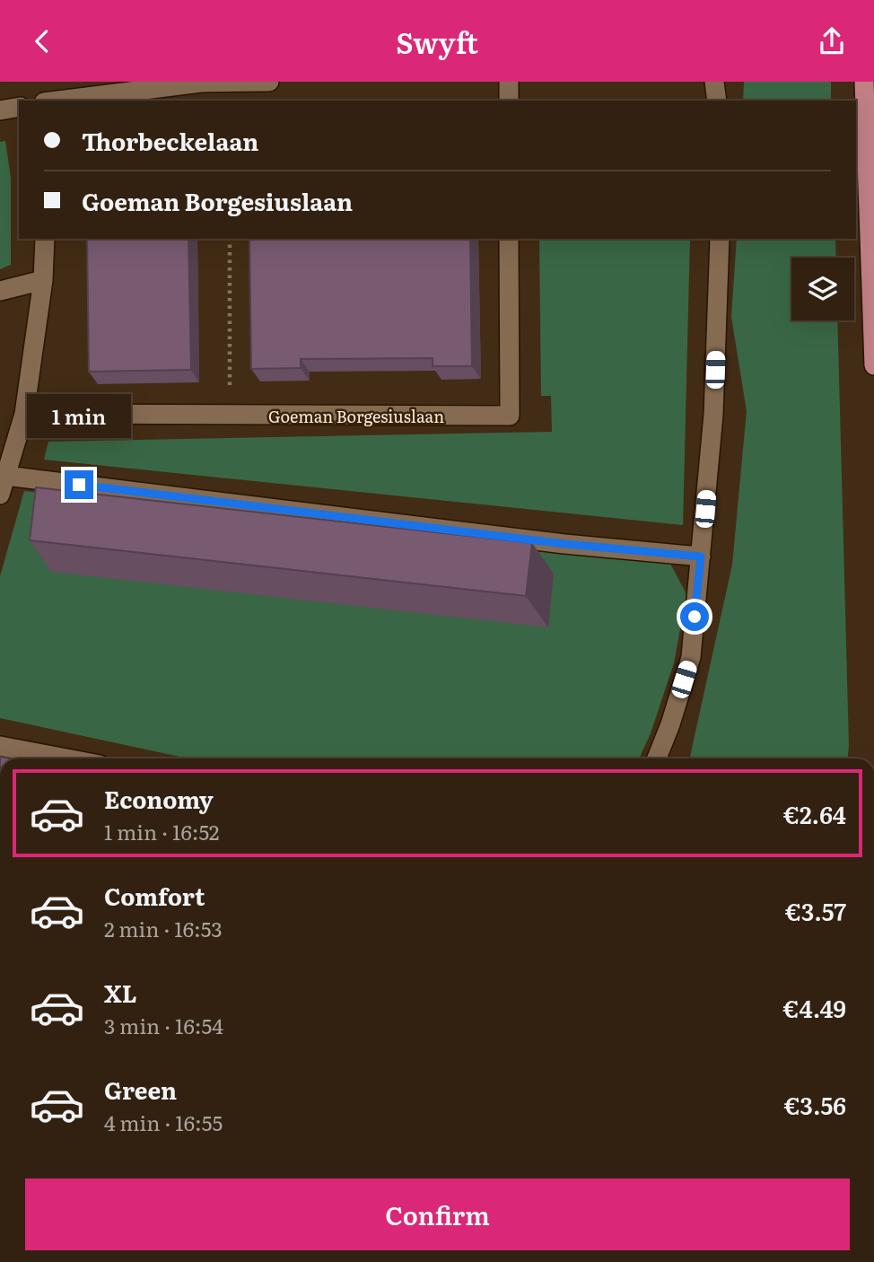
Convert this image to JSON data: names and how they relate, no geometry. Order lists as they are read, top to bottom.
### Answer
{
  "streets": {
    "street": ["Goeman Borgesiuslaan"]
  },
  "page": {
    "header": "Swyft",
    "banner": ["Thorbeckelaan", "Goeman Borgesiuslaan"],
    "bubble": "1 min",
    "list": [
      {
        "name": "Economy",
        "note": "1 min · 16:52",
        "value": "€2.64"
      },
      {
        "name": "Comfort",
        "note": "2 min · 16:53",
        "value": "€3.57"
      },
      {
        "name": "XL",
        "note": "3 min · 16:54",
        "value": "€4.49"
      },
      {
        "name": "Green",
        "note": "4 min · 16:55",
        "value": "€3.56"
      }
    ],
    "buttons": "Confirm"
  }
}
